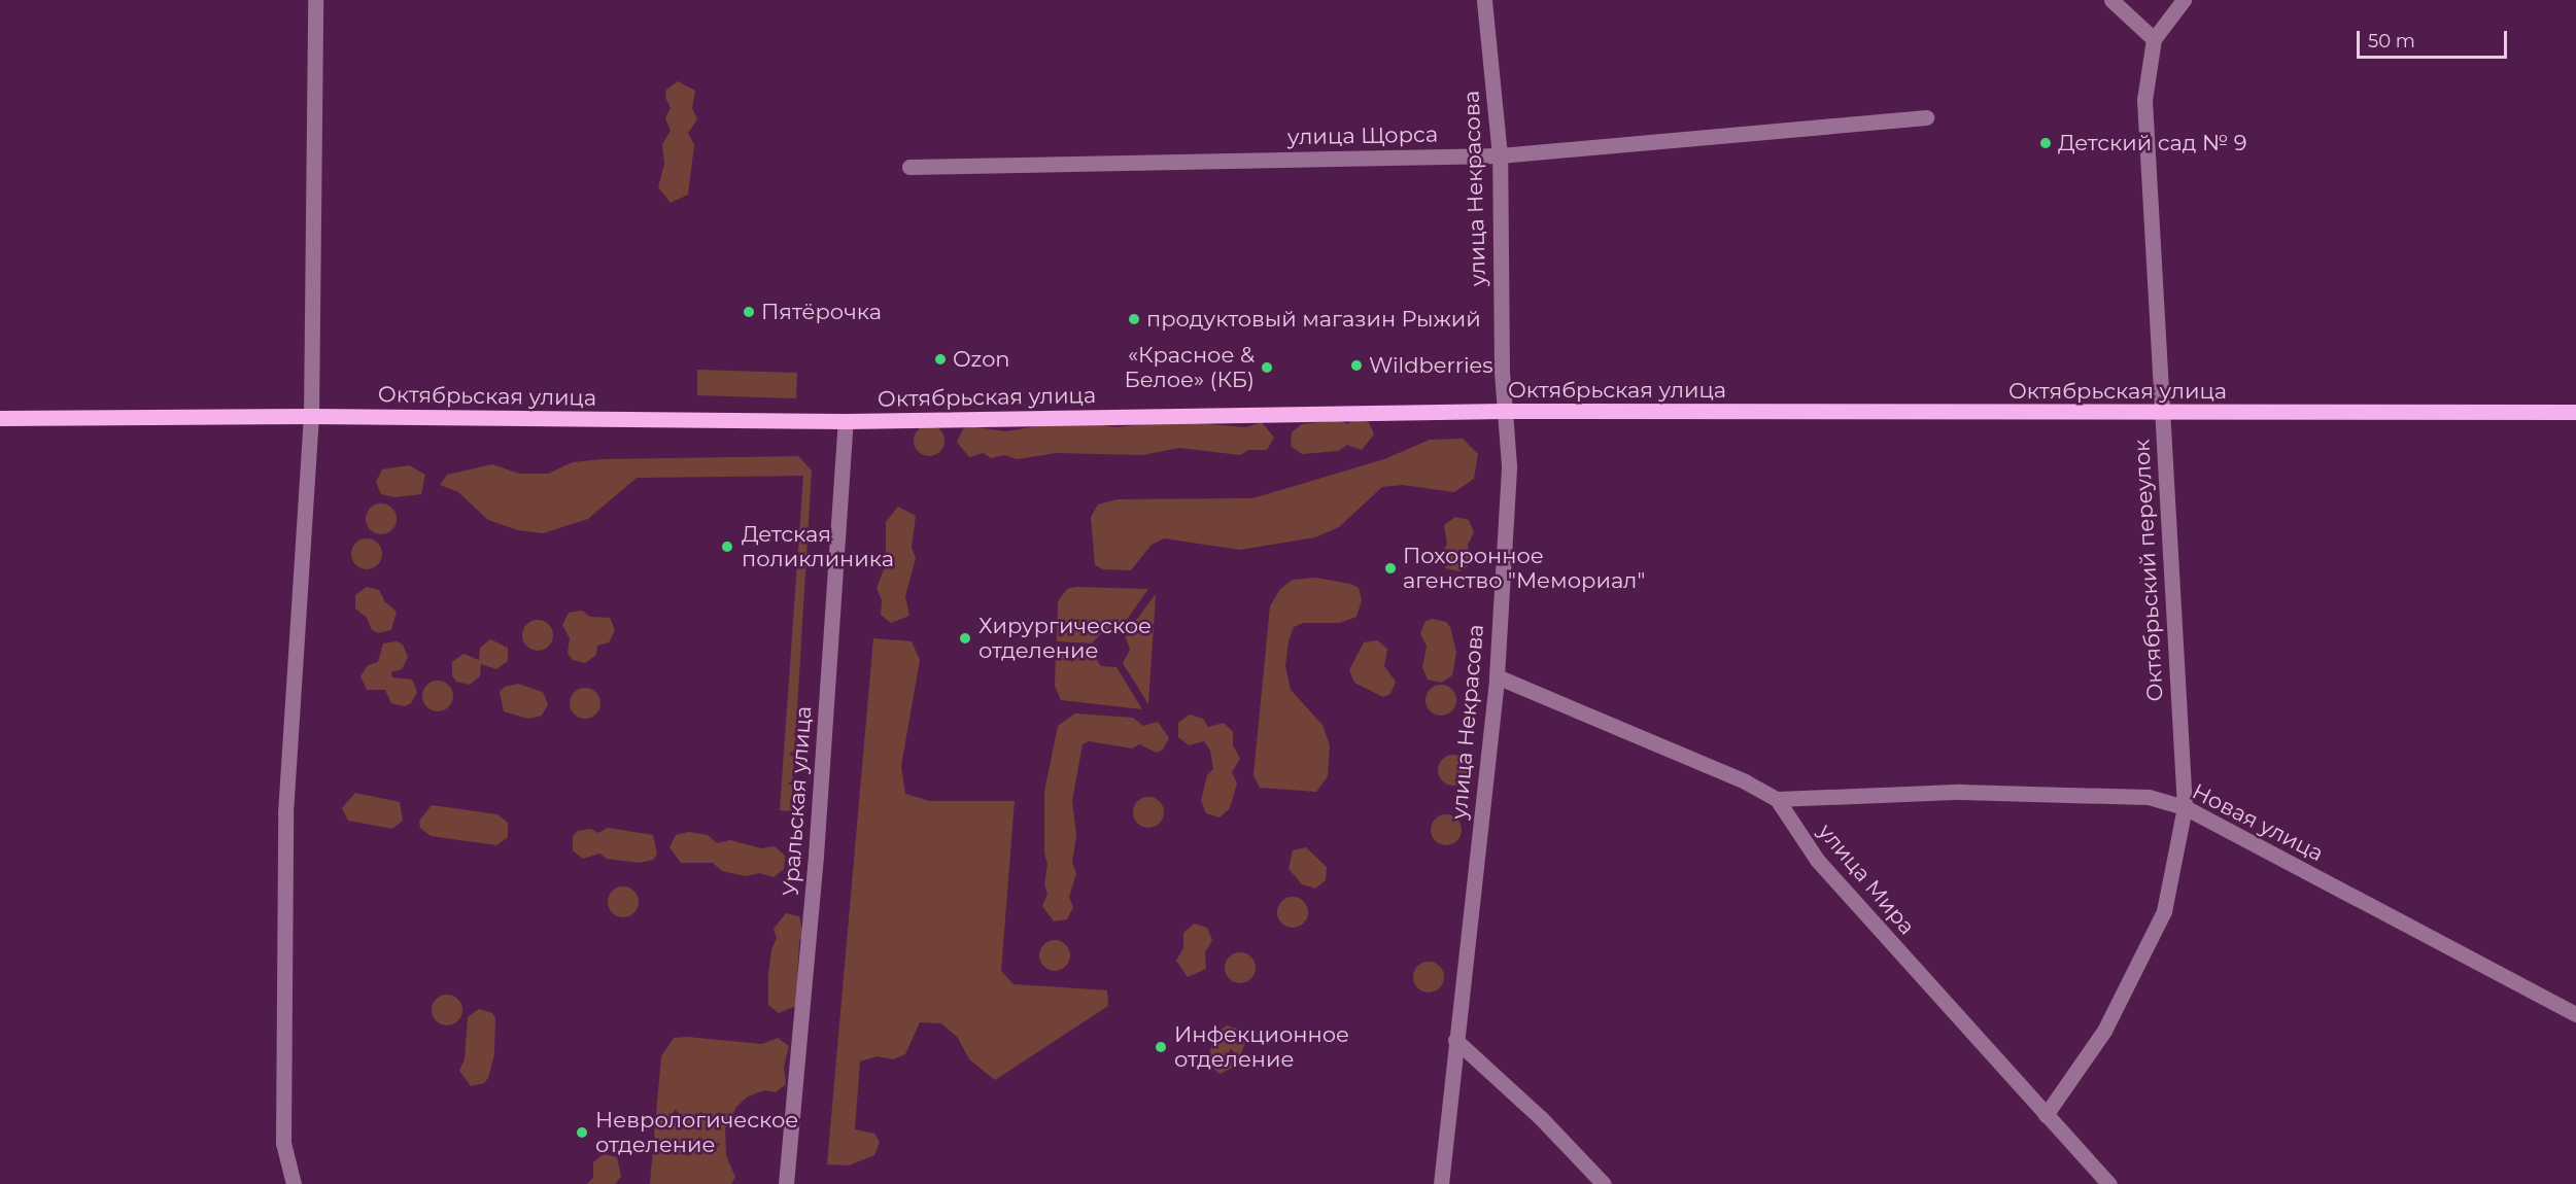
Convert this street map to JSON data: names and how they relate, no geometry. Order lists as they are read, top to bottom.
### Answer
{
  "streets": {
    "main road": ["Октябрьская улица"],
    "street": [
      "улица Щорса",
      "улица Некрасова",
      "Октябрьский переулок",
      "Уральская улица",
      "Новая улица",
      "улица Мира"
    ]
  },
  "crossings": [
    ["улица Щорса", "улица Некрасова"],
    ["улица Некрасова", "Октябрьская улица"],
    ["улица Некрасова", "улица Мира"],
    ["Октябрьская улица", "Октябрьский переулок"],
    ["Октябрьская улица", "Уральская улица"],
    ["Октябрьский переулок", "Новая улица"],
    ["Октябрьский переулок", "улица Мира"],
    ["Новая улица", "улица Мира"]
  ],
  "places": [
    "Детский сад № 9",
    "Пятёрочка",
    "продуктовый магазин Рыжий",
    "Ozon",
    "Wildberries",
    "«Красное & Белое» (КБ)",
    "Детская поликлиника",
    "Похоронное агенство \"Мемориал\"",
    "Хирургическое отделение",
    "Инфекционное отделение",
    "Неврологическое отделение"
  ],
  "scale_bar": "50 m"
}
